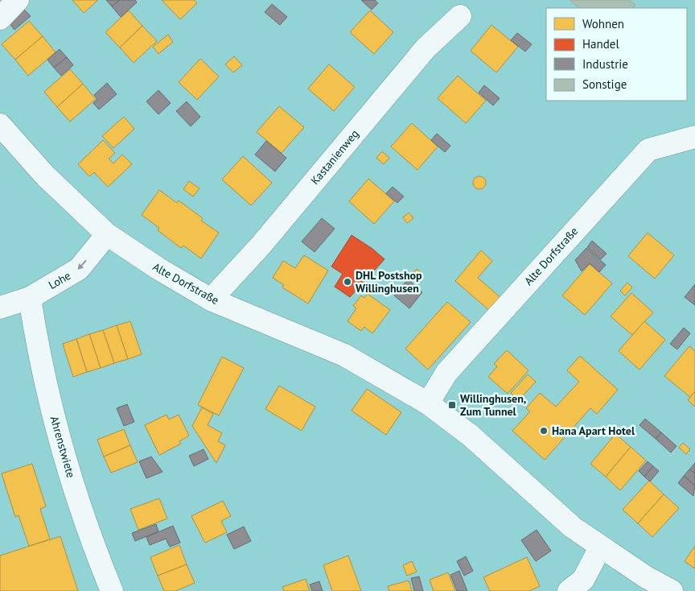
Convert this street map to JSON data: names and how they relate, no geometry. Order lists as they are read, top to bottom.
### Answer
{
  "streets": {
    "street": [
      "Kastanienweg",
      "Alte Dorfstraße",
      "Lohe",
      "Ahrenstwiete"
    ]
  },
  "crossings": [
    ["Kastanienweg", "Alte Dorfstraße"],
    ["Alte Dorfstraße", "Lohe"],
    ["Lohe", "Ahrenstwiete"]
  ],
  "one_way": ["Lohe"],
  "places": {
    "other": ["DHL Postshop Willinghusen", "Hana Apart Hotel"],
    "transit": ["Willinghusen, Zum Tunnel"]
  },
  "legend": [
    "Wohnen",
    "Handel",
    "Industrie",
    "Sonstige"
  ]
}
